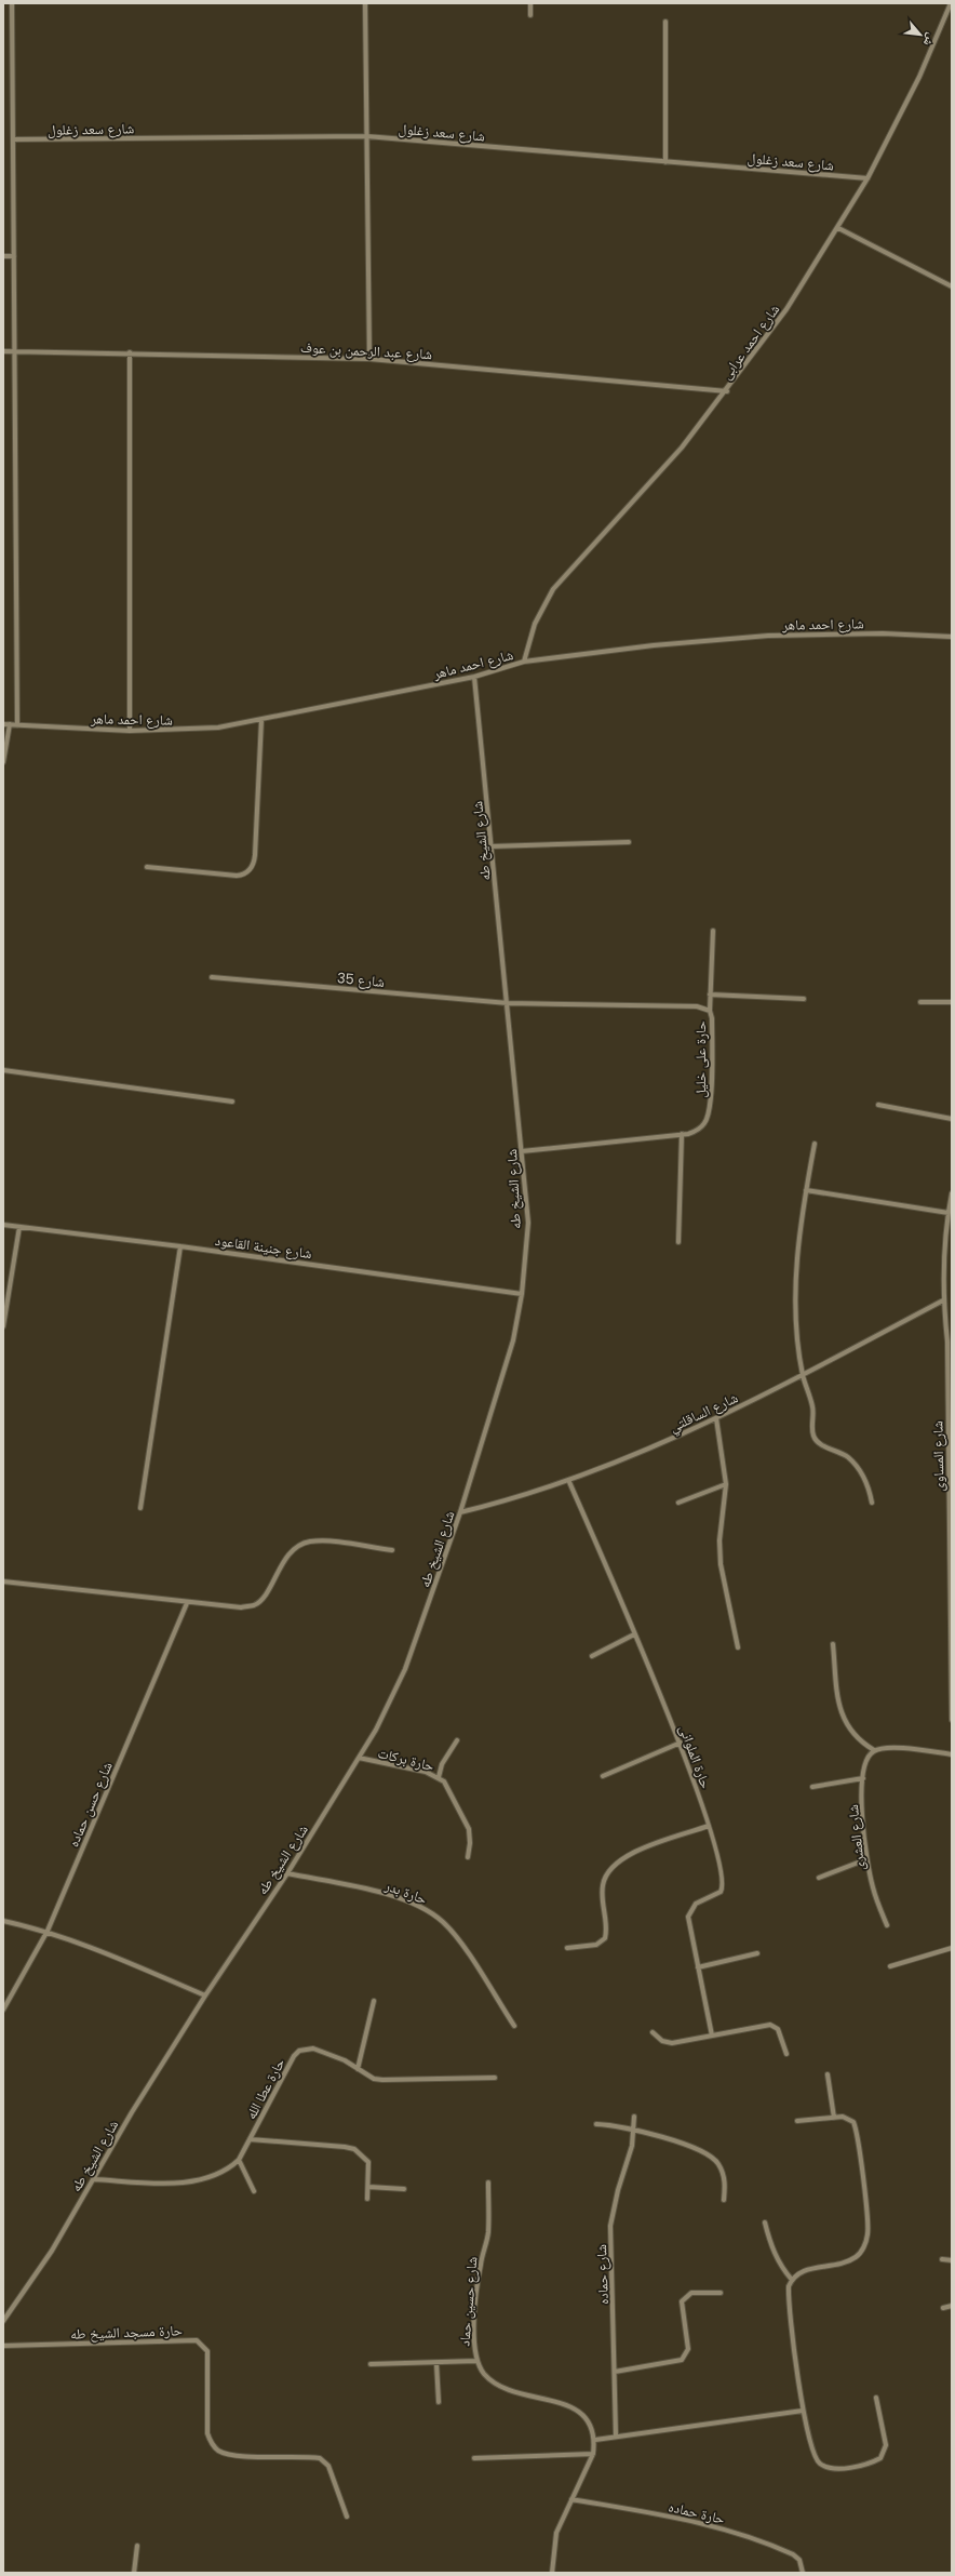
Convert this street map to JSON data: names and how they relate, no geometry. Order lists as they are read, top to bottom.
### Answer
{
  "streets": {
    "street": [
      "شارع سعد زغلول",
      "شارع احمد عرابى",
      "شارع عبد الرحمن بن عوف",
      "شارع احمد ماهر",
      "شارع الشيخ طه",
      "شارع 35",
      "حارة على خليل",
      "شارع جنينة القاعود",
      "شارع الساقلتي",
      "شارع المساوى",
      "حارة الملوانى",
      "حارة بركات",
      "شارع حسن حماده",
      "شارع العشرى",
      "حارة بدر",
      "حارة عطا الله",
      "شارع حماده",
      "شارع حسين حماد",
      "حارة مسجد الشيخ طه",
      "حارة حماده"
    ]
  },
  "crossings": [
    ["شارع سعد زغلول", "شارع احمد عرابى"],
    ["شارع احمد عرابى", "شارع عبد الرحمن بن عوف"],
    ["شارع احمد عرابى", "شارع احمد ماهر"],
    ["شارع احمد ماهر", "شارع الشيخ طه"],
    ["شارع الشيخ طه", "شارع 35"],
    ["شارع الشيخ طه", "حارة على خليل"],
    ["شارع الشيخ طه", "شارع جنينة القاعود"],
    ["شارع الشيخ طه", "شارع الساقلتي"],
    ["شارع الشيخ طه", "حارة بركات"],
    ["شارع الشيخ طه", "حارة بدر"],
    ["شارع الشيخ طه", "حارة عطا الله"],
    ["شارع 35", "حارة على خليل"],
    ["شارع الساقلتي", "شارع المساوى"],
    ["شارع الساقلتي", "حارة الملوانى"],
    ["شارع حسين حماد", "حارة حماده"]
  ],
  "north": "bottom right"
}
